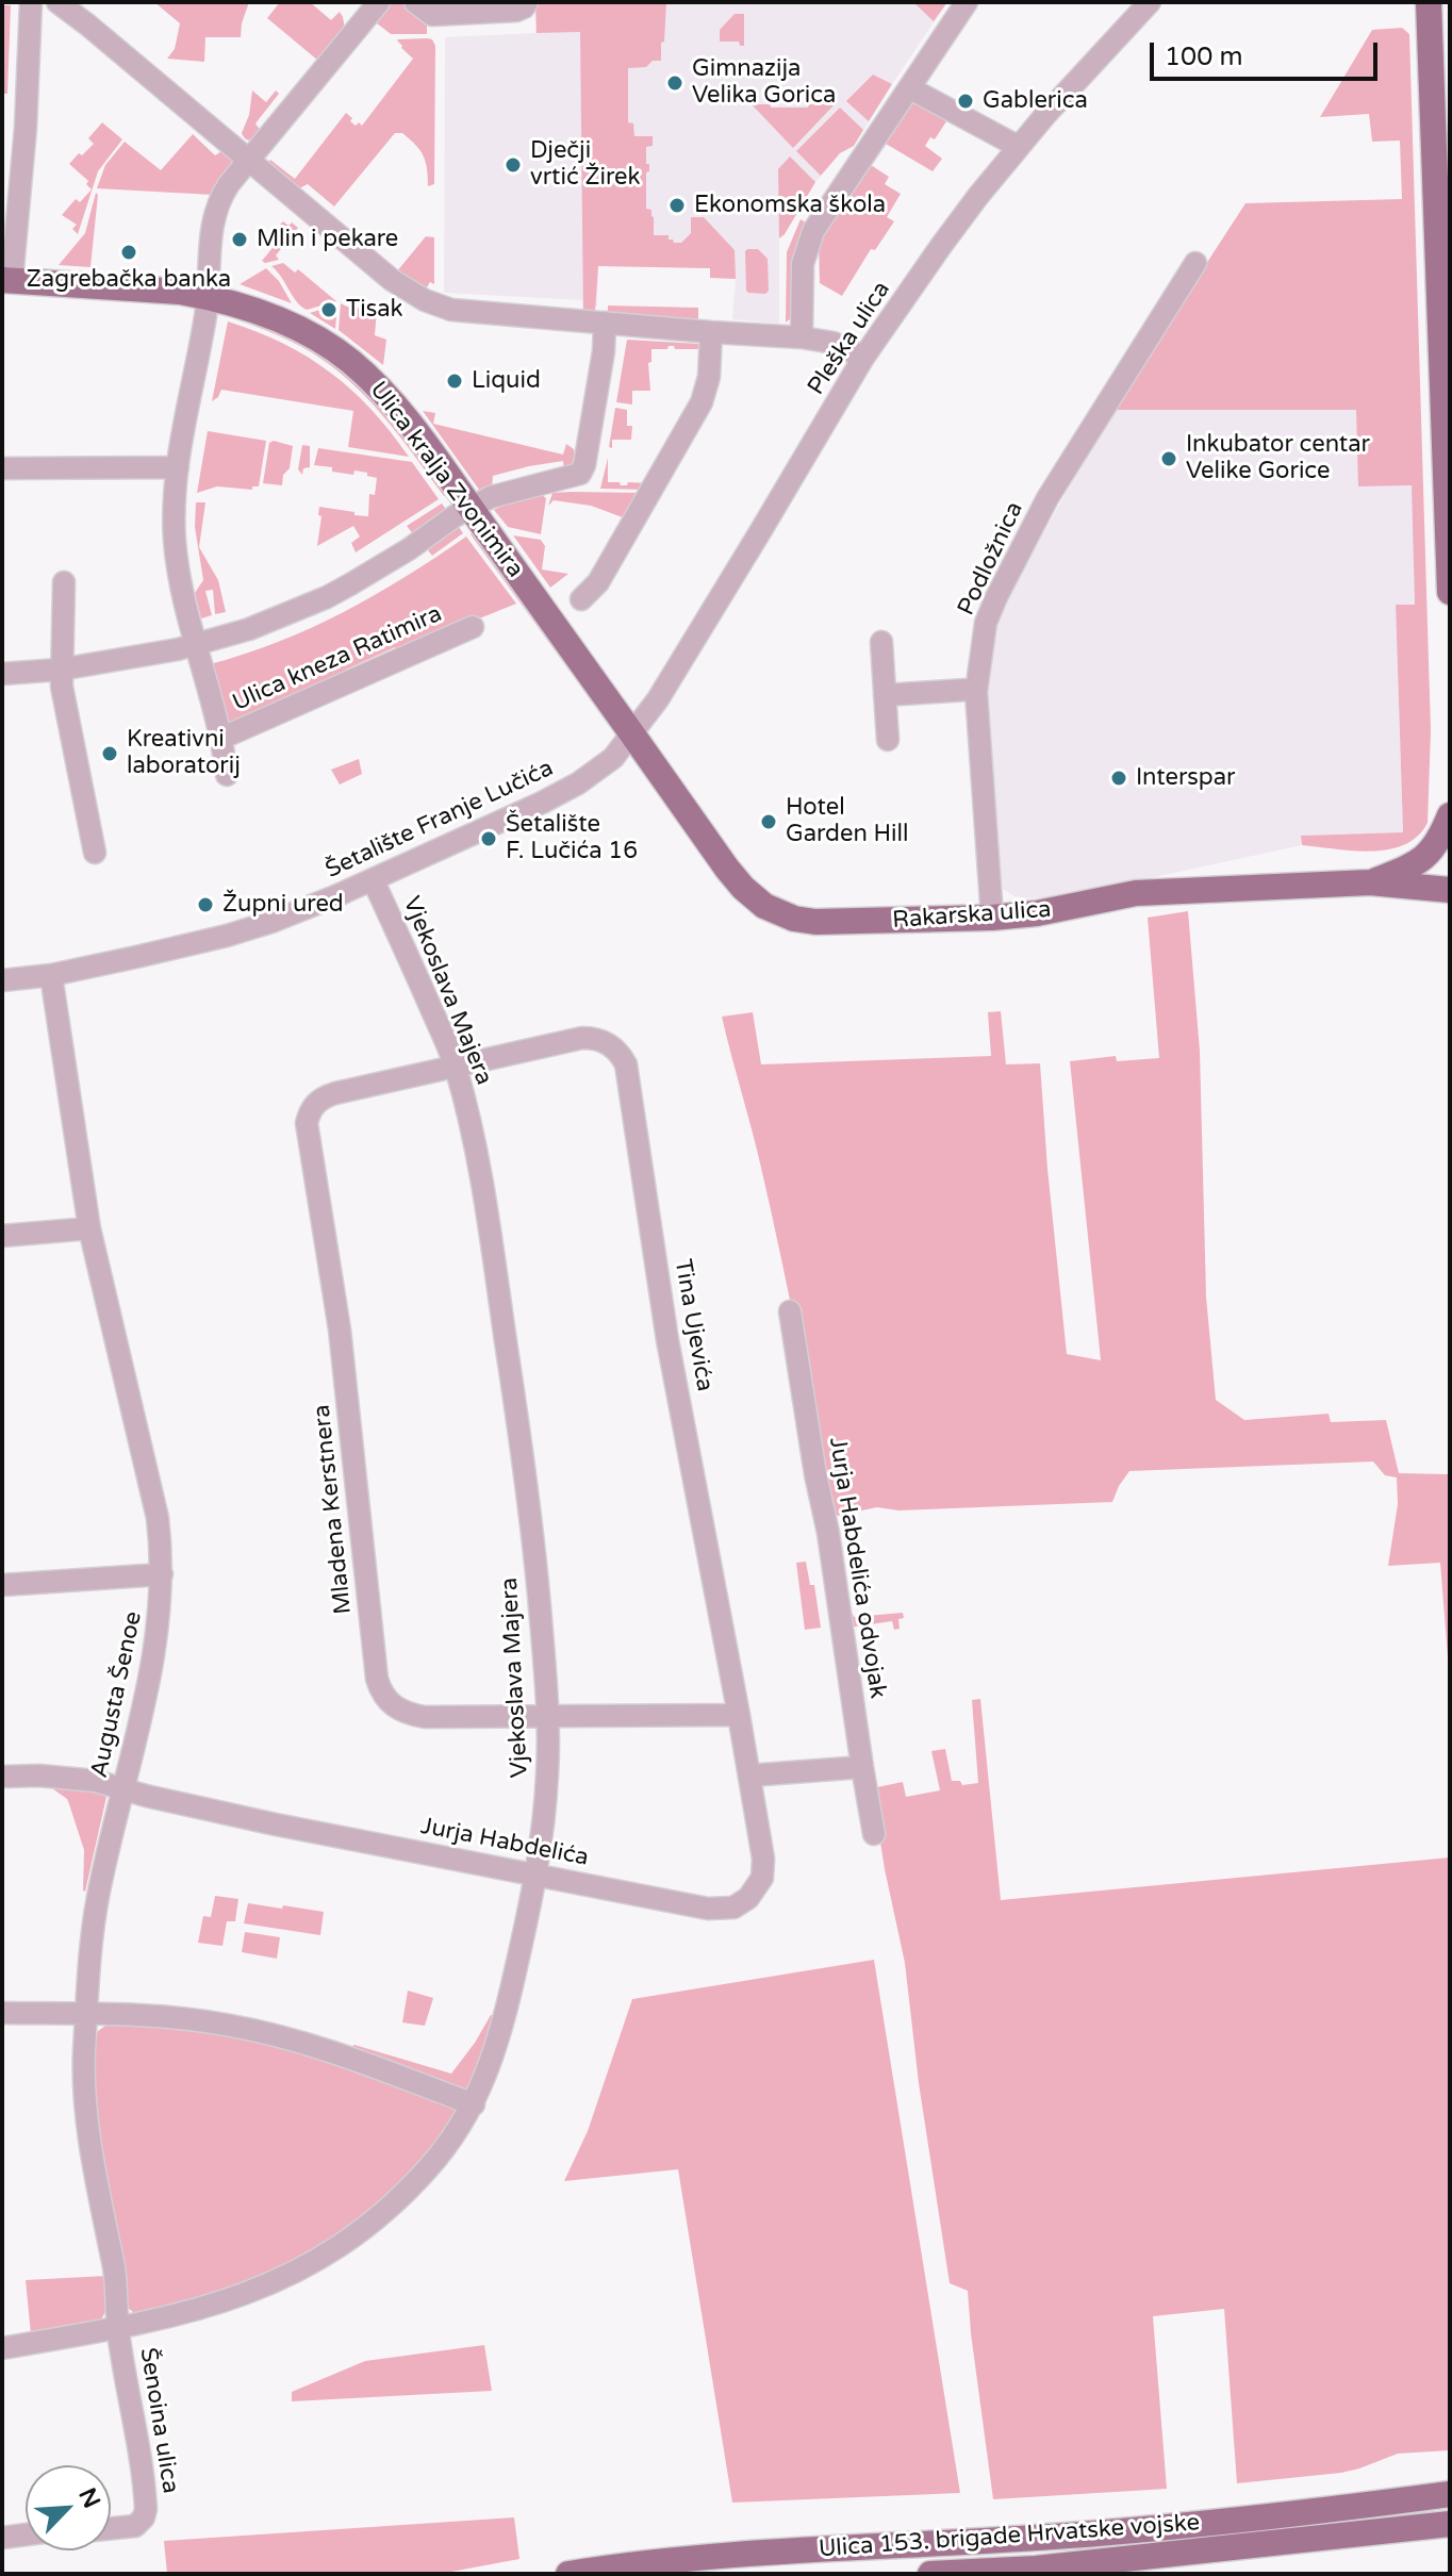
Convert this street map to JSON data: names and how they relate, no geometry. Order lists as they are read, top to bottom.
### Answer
{
  "streets": {
    "main road": ["Ulica kralja Zvonimira", "Rakarska ulica", "Ulica 153. brigade Hrvatske vojske"],
    "street": [
      "Pleška ulica",
      "Podložnica",
      "Ulica kneza Ratimira",
      "Šetalište Franje Lučića",
      "Vjekoslava Majera",
      "Tina Ujevića",
      "Mladena Kerstnera",
      "Jurja Habdelića odvojak",
      "Augusta Šenoe",
      "Jurja Habdelića",
      "Šenoina ulica"
    ]
  },
  "crossings": [
    ["Pleška ulica", "Ulica kralja Zvonimira"],
    ["Pleška ulica", "Šetalište Franje Lučića"],
    ["Pleška ulica", "Rakarska ulica"],
    ["Ulica kralja Zvonimira", "Šetalište Franje Lučića"],
    ["Ulica kralja Zvonimira", "Rakarska ulica"],
    ["Podložnica", "Rakarska ulica"],
    ["Šetalište Franje Lučića", "Rakarska ulica"],
    ["Šetalište Franje Lučića", "Vjekoslava Majera"],
    ["Šetalište Franje Lučića", "Augusta Šenoe"],
    ["Vjekoslava Majera", "Tina Ujevića"],
    ["Vjekoslava Majera", "Mladena Kerstnera"],
    ["Vjekoslava Majera", "Augusta Šenoe"],
    ["Vjekoslava Majera", "Jurja Habdelića"],
    ["Vjekoslava Majera", "Šenoina ulica"],
    ["Tina Ujevića", "Mladena Kerstnera"],
    ["Tina Ujevića", "Jurja Habdelića"],
    ["Augusta Šenoe", "Jurja Habdelića"],
    ["Augusta Šenoe", "Šenoina ulica"]
  ],
  "places": [
    "Gimnazija Velika Gorica",
    "Gablerica",
    "Dječji vrtić Žirek",
    "Ekonomska škola",
    "Mlin i pekare",
    "Zagrebačka banka",
    "Tisak",
    "Liquid",
    "Inkubator centar Velike Gorice",
    "Kreativni laboratorij",
    "Interspar",
    "Hotel Garden Hill",
    "Šetalište F. Lučića 16",
    "Župni ured"
  ],
  "scale_bar": "100 m",
  "north": "top right"
}
